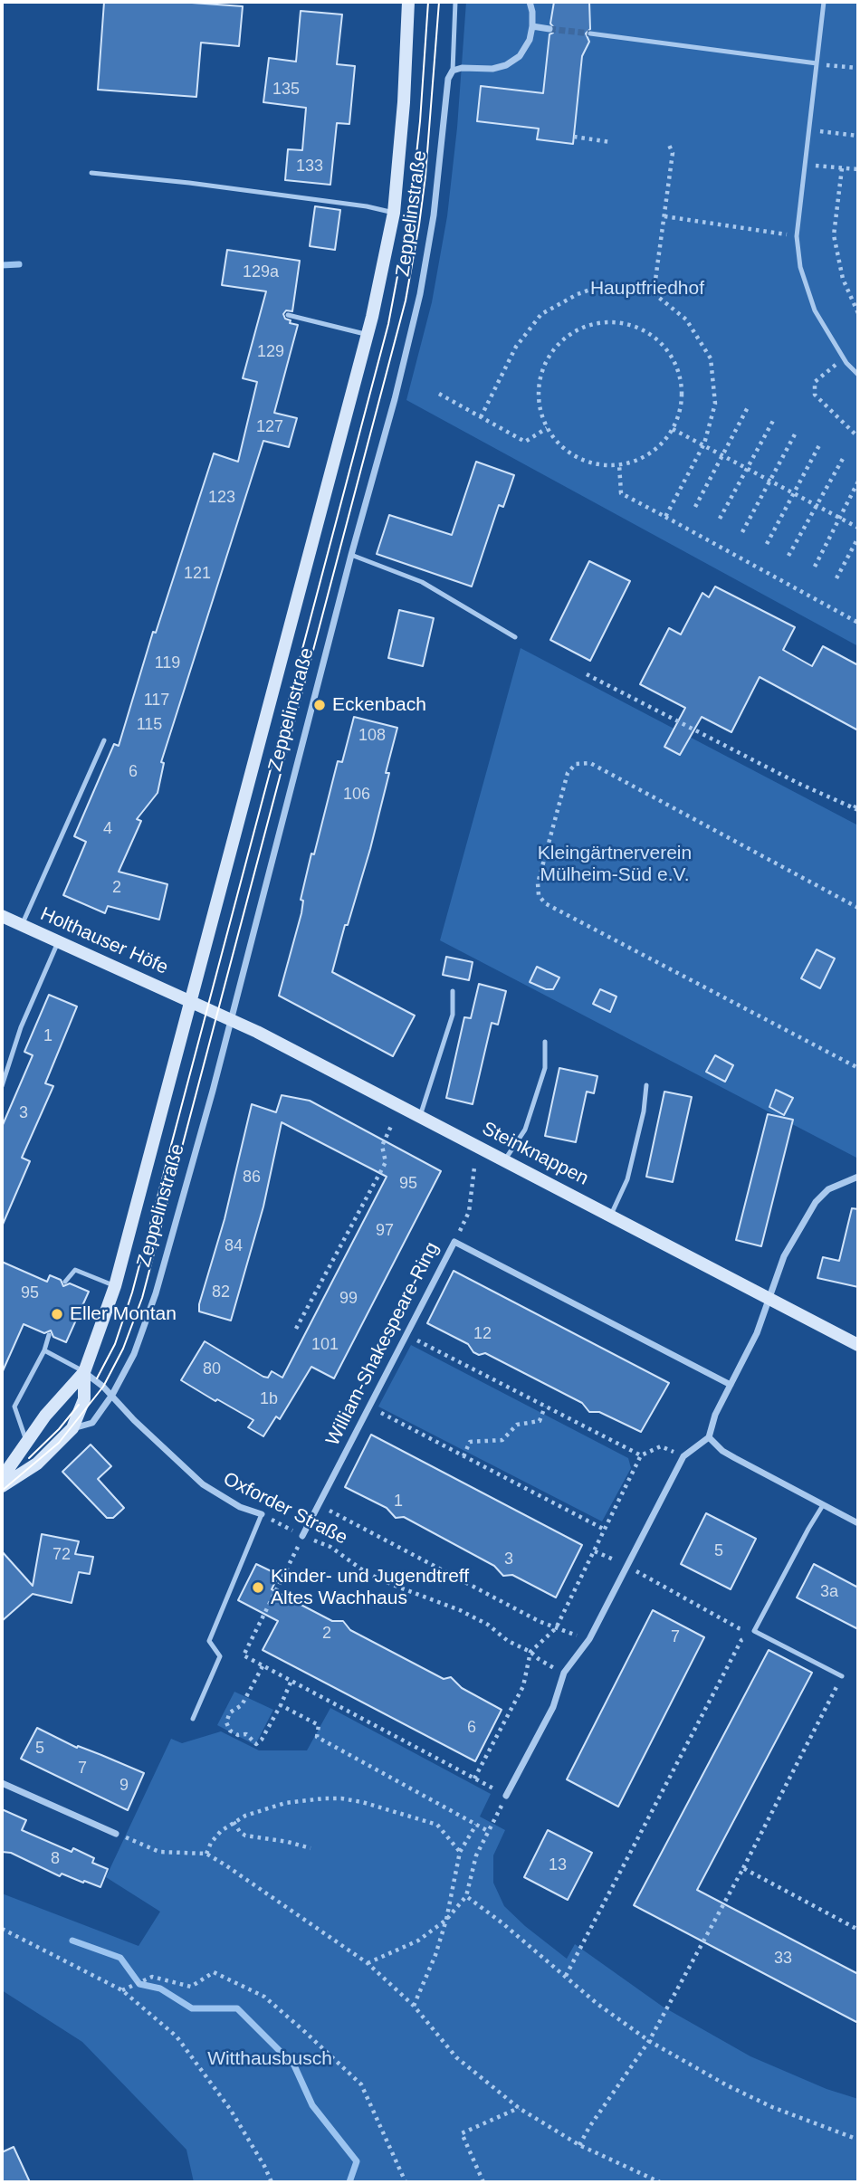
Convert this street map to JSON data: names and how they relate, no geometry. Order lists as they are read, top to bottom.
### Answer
{
  "streets": {
    "main road": ["Zeppelinstraße", "Holthauser Höfe", "Steinknappen"],
    "street": ["William-Shakespeare-Ring", "Oxforder Straße"]
  },
  "crossings": [
    ["Zeppelinstraße", "Holthauser Höfe"],
    ["Zeppelinstraße", "Steinknappen"],
    ["Zeppelinstraße", "Oxforder Straße"],
    ["Holthauser Höfe", "Steinknappen"],
    ["William-Shakespeare-Ring", "Oxforder Straße"]
  ],
  "parks": ["Hauptfriedhof", "Kleingärtnerverein Mülheim-Süd e.V.", "Witthausbusch"],
  "places": ["Eckenbach", "Eller Montan", "Kinder- und Jugendtreff Altes Wachhaus"],
  "house_numbers": [
    "135",
    "133",
    "129a",
    "129",
    "127",
    "123",
    "121",
    "119",
    "117",
    "115",
    "108",
    "6",
    "106",
    "4",
    "2",
    "1",
    "3",
    "86",
    "95",
    "97",
    "84",
    "82",
    "95",
    "99",
    "12",
    "101",
    "80",
    "1b",
    "1",
    "5",
    "72",
    "3",
    "3a",
    "2",
    "7",
    "6",
    "5",
    "7",
    "9",
    "8",
    "13",
    "33"
  ]
}
